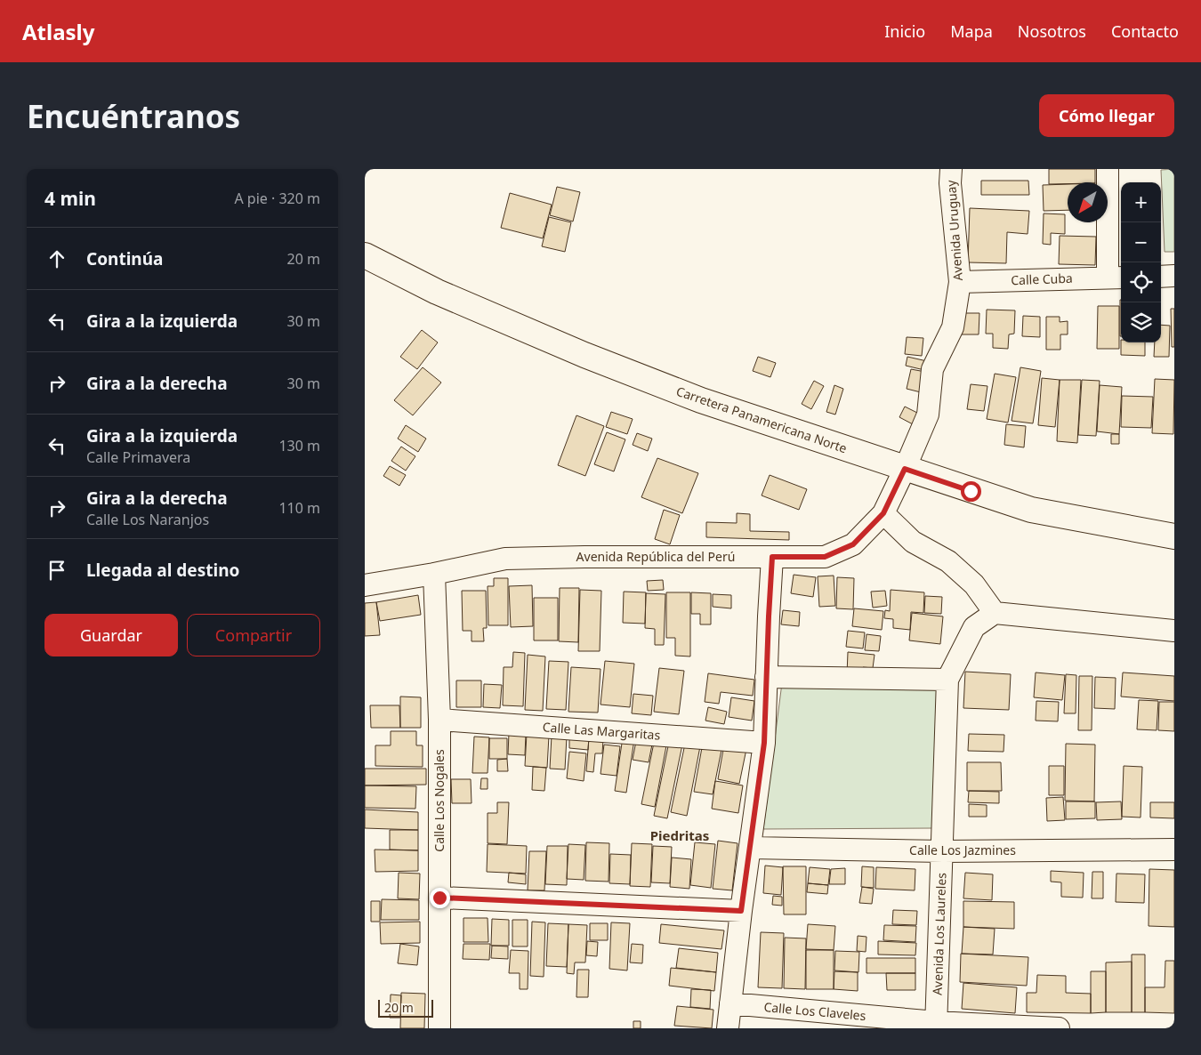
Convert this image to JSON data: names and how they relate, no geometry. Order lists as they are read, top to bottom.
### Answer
{
  "streets": {
    "main road": ["Carretera Panamericana Norte"],
    "street": [
      "Avenida Uruguay",
      "Calle Cuba",
      "Avenida República del Perú",
      "Calle Las Margaritas",
      "Calle Los Nogales",
      "Calle Los Jazmines",
      "Avenida Los Laureles",
      "Calle Los Claveles"
    ]
  },
  "crossings": [
    ["Avenida Uruguay", "Calle Cuba"],
    ["Avenida Uruguay", "Carretera Panamericana Norte"],
    ["Avenida Uruguay", "Avenida República del Perú"],
    ["Carretera Panamericana Norte", "Avenida República del Perú"],
    ["Avenida República del Perú", "Calle Los Nogales"],
    ["Calle Las Margaritas", "Calle Los Nogales"],
    ["Calle Los Jazmines", "Avenida Los Laureles"],
    ["Avenida Los Laureles", "Calle Los Claveles"]
  ],
  "districts": ["Piedritas"],
  "scale_bar": "20 m",
  "north": "bottom left",
  "page": {
    "header": "Atlasly",
    "nav": [
      "Inicio",
      "Mapa",
      "Nosotros",
      "Contacto"
    ],
    "buttons": [
      "Cómo llegar",
      ["Guardar", "Compartir"]
    ],
    "title": "Encuéntranos",
    "heading": ["4 min", "A pie · 320 m"],
    "map_buttons": ["+", "−"],
    "list": [
      ["Continúa", "20 m"],
      ["Gira a la izquierda", "30 m"],
      ["Gira a la derecha", "30 m"],
      ["Gira a la izquierda", "Calle Primavera", "130 m"],
      ["Gira a la derecha", "Calle Los Naranjos", "110 m"],
      "Llegada al destino"
    ],
    "scale": "20 m"
  }
}
